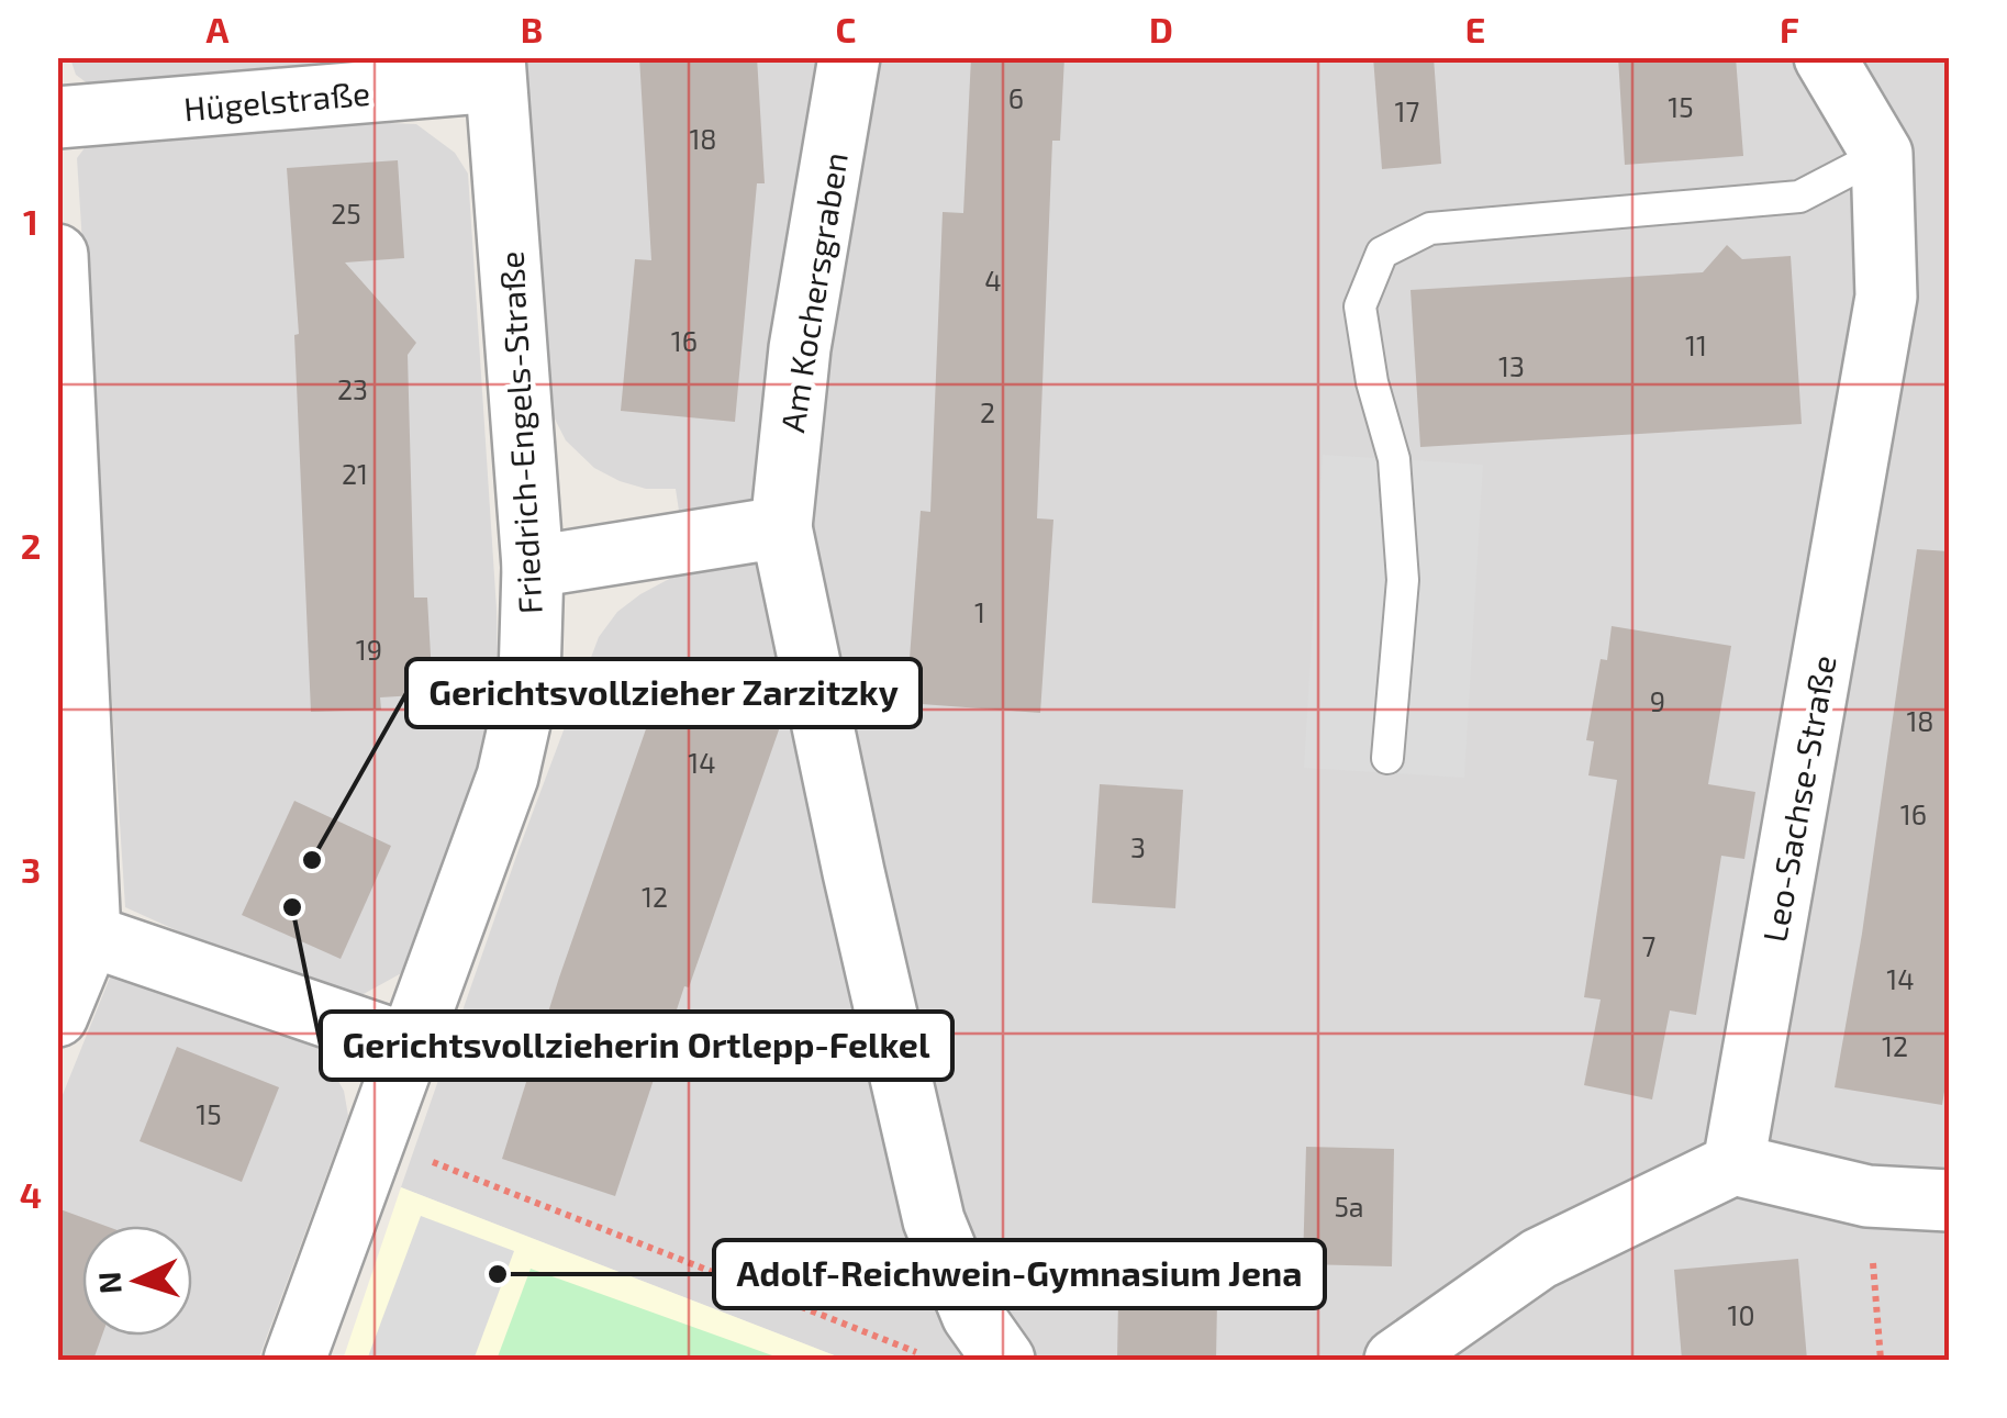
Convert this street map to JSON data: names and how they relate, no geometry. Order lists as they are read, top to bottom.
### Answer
{
  "streets": {
    "street": [
      "Hügelstraße",
      "Am Kochersgraben",
      "Friedrich-Engels-Straße",
      "Leo-Sachse-Straße"
    ]
  },
  "crossings": [
    ["Hügelstraße", "Friedrich-Engels-Straße"]
  ],
  "places": ["Gerichtsvollzieher Zarzitzky", "Gerichtsvollzieherin Ortlepp-Felkel", "Adolf-Reichwein-Gymnasium Jena"],
  "house_numbers": [
    "6",
    "15",
    "17",
    "18",
    "25",
    "4",
    "16",
    "11",
    "13",
    "23",
    "2",
    "21",
    "1",
    "19",
    "9",
    "18",
    "14",
    "16",
    "3",
    "12",
    "7",
    "14",
    "12",
    "15",
    "5a",
    "10"
  ],
  "north": "left",
  "grid": {
    "columns": [
      "A",
      "B",
      "C",
      "D",
      "E",
      "F"
    ],
    "rows": [
      "1",
      "2",
      "3",
      "4"
    ]
  }
}
